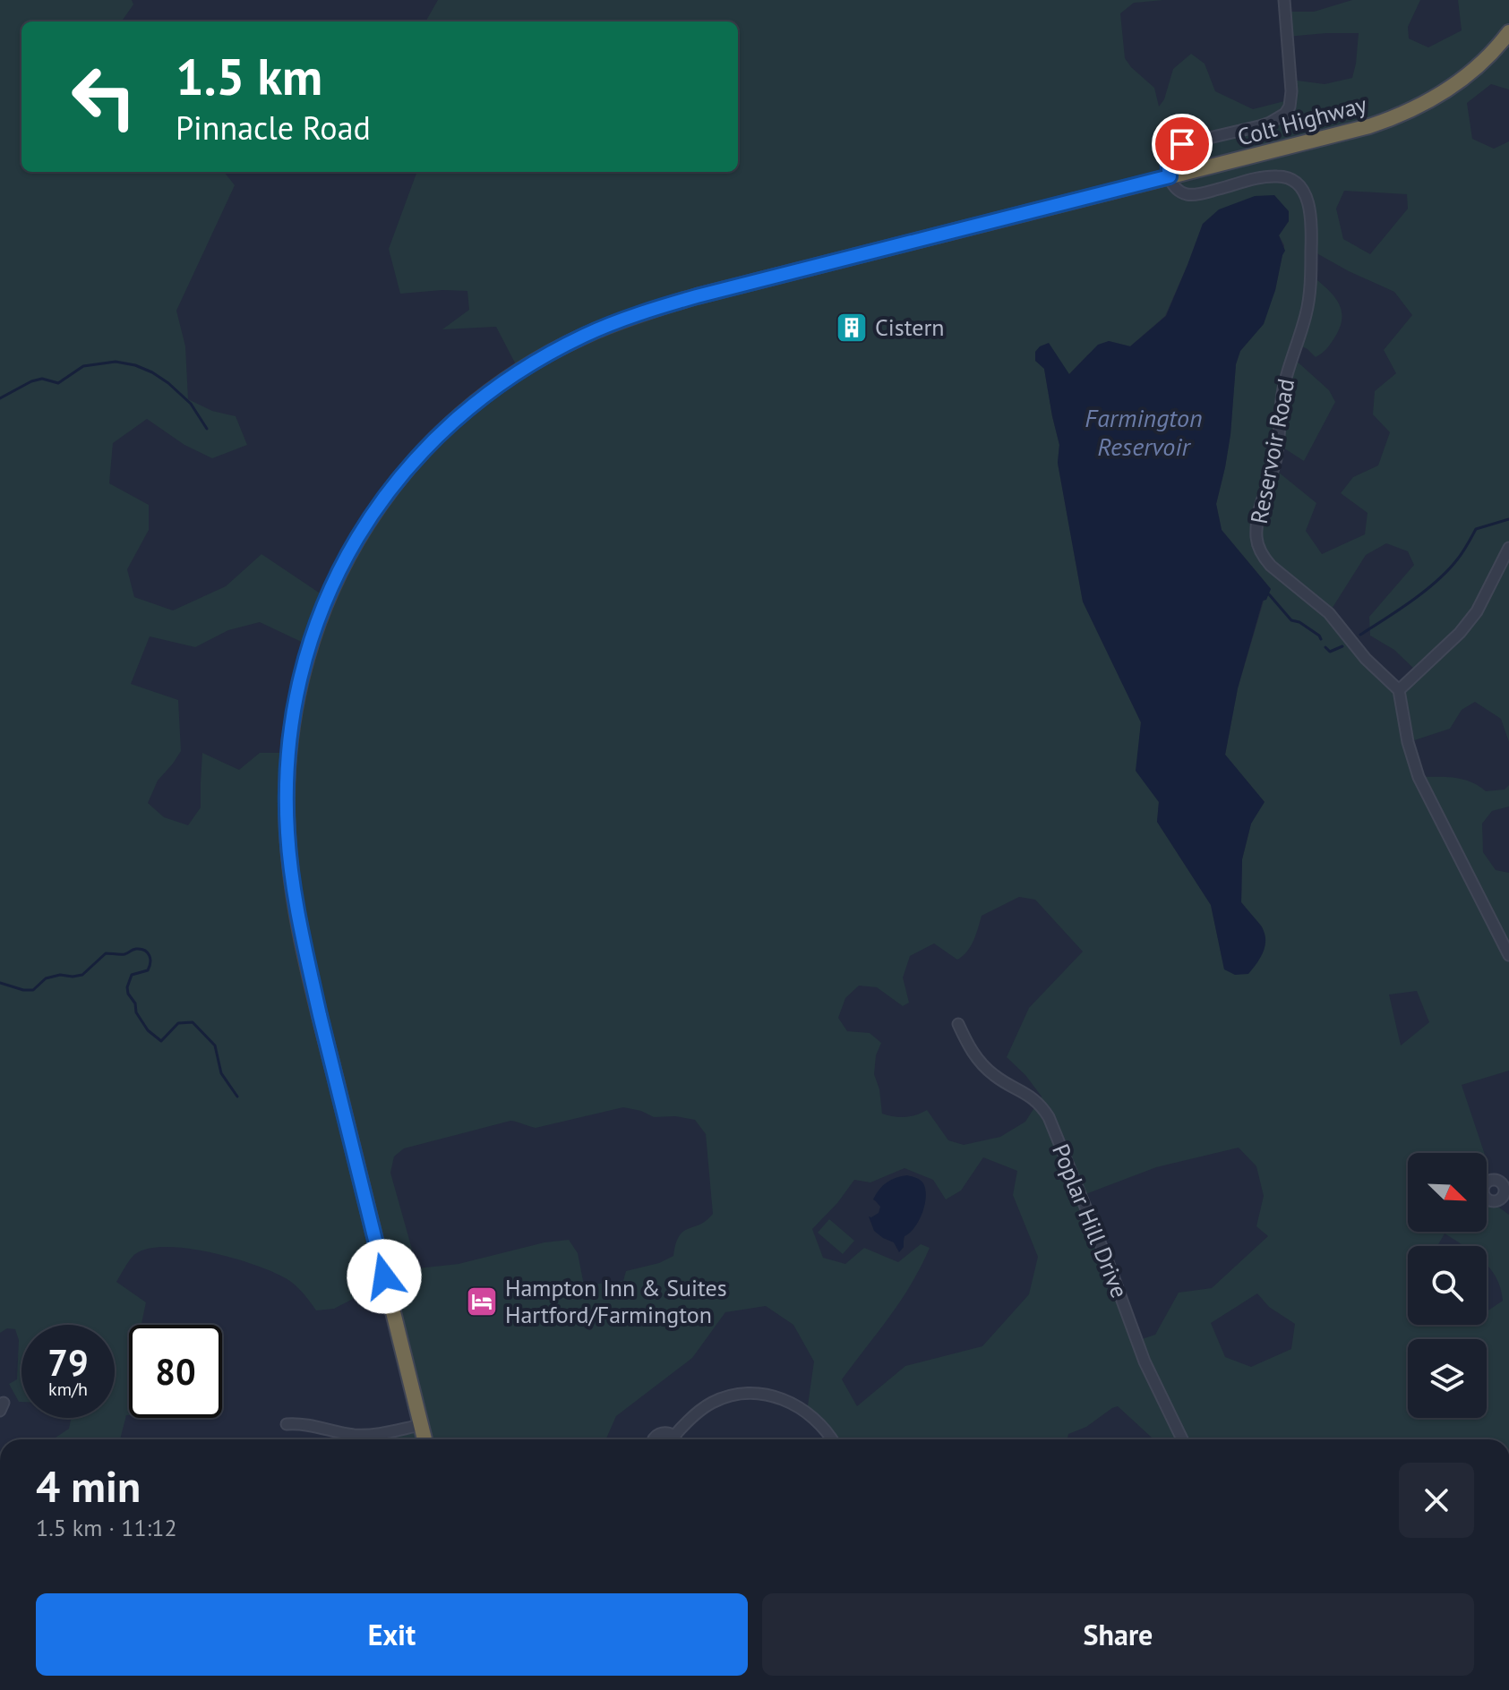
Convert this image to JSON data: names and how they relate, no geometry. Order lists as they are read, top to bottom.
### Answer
{
  "streets": {
    "highway": ["Colt Highway"],
    "street": ["Reservoir Road", "Poplar Hill Drive"]
  },
  "crossings": [
    ["Colt Highway", "Reservoir Road"]
  ],
  "water": ["Farmington Reservoir"],
  "places": {
    "building": ["Cistern"],
    "hotel": ["Hampton Inn & Suites Hartford/Farmington"]
  },
  "north": "bottom right",
  "page": {
    "turn": ["1.5 km", "Pinnacle Road"],
    "speed": "79 km/h",
    "limit": "80",
    "heading": ["4 min", "1.5 km · 11:12"],
    "buttons": ["Exit", "Share"]
  }
}
